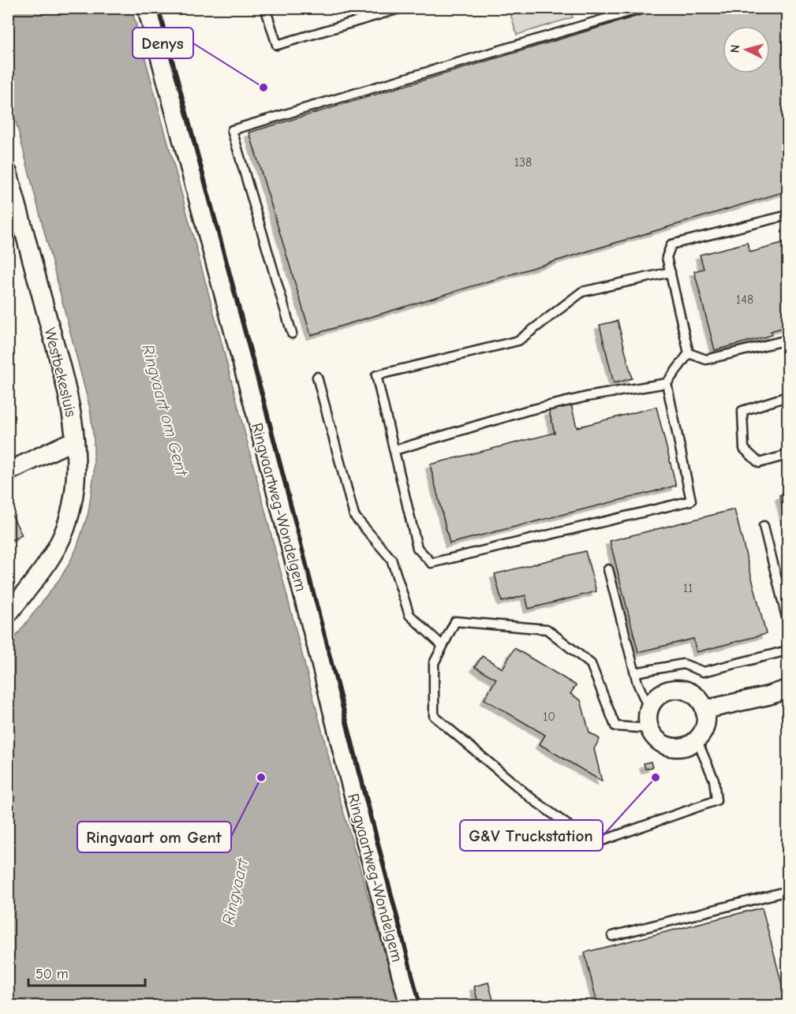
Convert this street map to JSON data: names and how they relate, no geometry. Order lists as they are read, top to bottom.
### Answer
{
  "streets": {
    "street": ["Westbekesluis", "Ringvaartweg-Wondelgem"]
  },
  "water": ["Ringvaart om Gent", "Ringvaart"],
  "places": ["Denys", "Ringvaart om Gent", "G&V Truckstation"],
  "house_numbers": [
    "138",
    "148",
    "11",
    "10"
  ],
  "scale_bar": "50 m",
  "north": "left"
}
